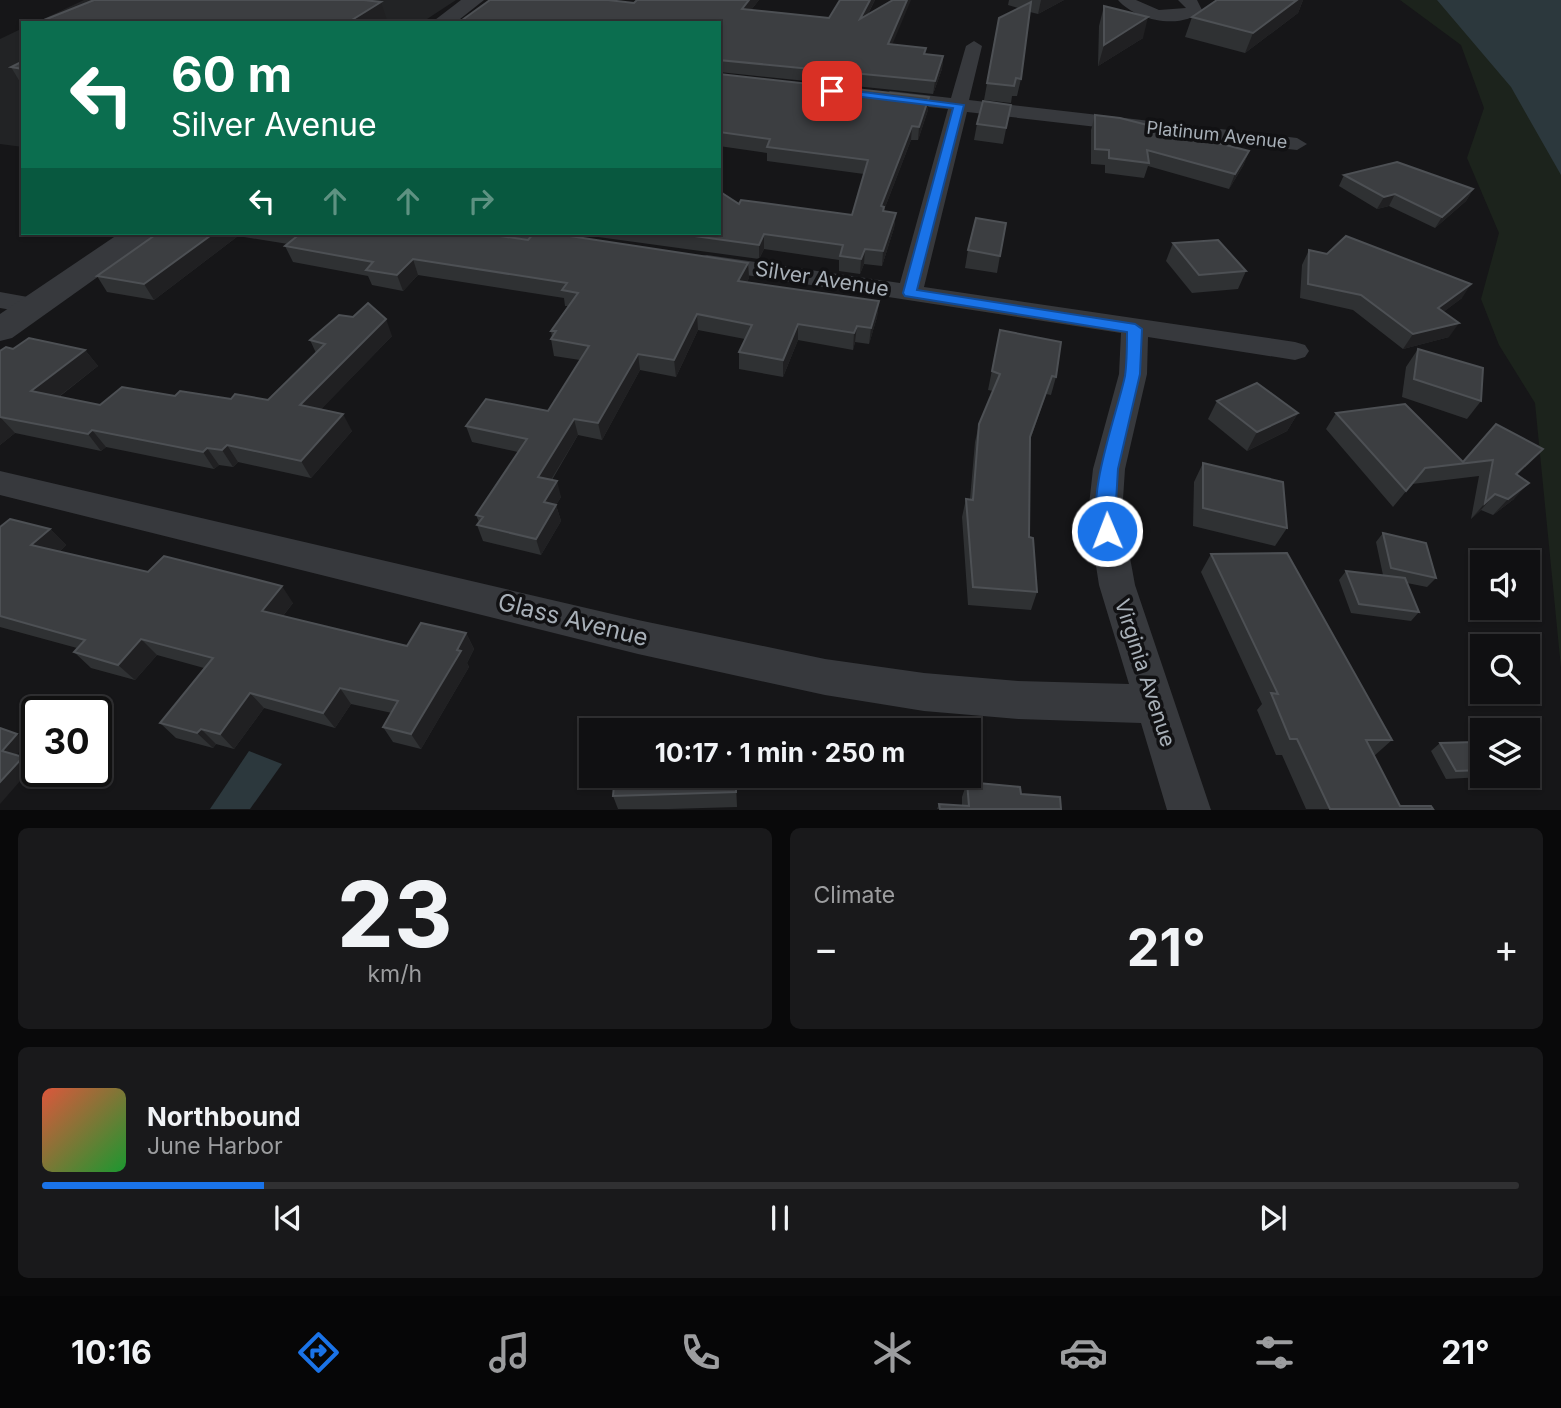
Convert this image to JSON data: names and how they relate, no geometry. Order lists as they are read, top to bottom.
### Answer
{
  "streets": {
    "street": [
      "Platinum Avenue",
      "Silver Avenue",
      "Glass Avenue",
      "Virginia Avenue"
    ]
  },
  "crossings": [
    ["Silver Avenue", "Virginia Avenue"],
    ["Glass Avenue", "Virginia Avenue"]
  ],
  "page": {
    "turn": ["60 m", "Silver Avenue"],
    "limit": "30",
    "trip": "10:17 · 1 min · 250 m",
    "tile": [
      ["23", "km/h"],
      "Climate"
    ],
    "heat": ["−", "21°", "+"],
    "song": ["Northbound", "June Harbor"],
    "tabs": ["10:16", "21°"]
  }
}
